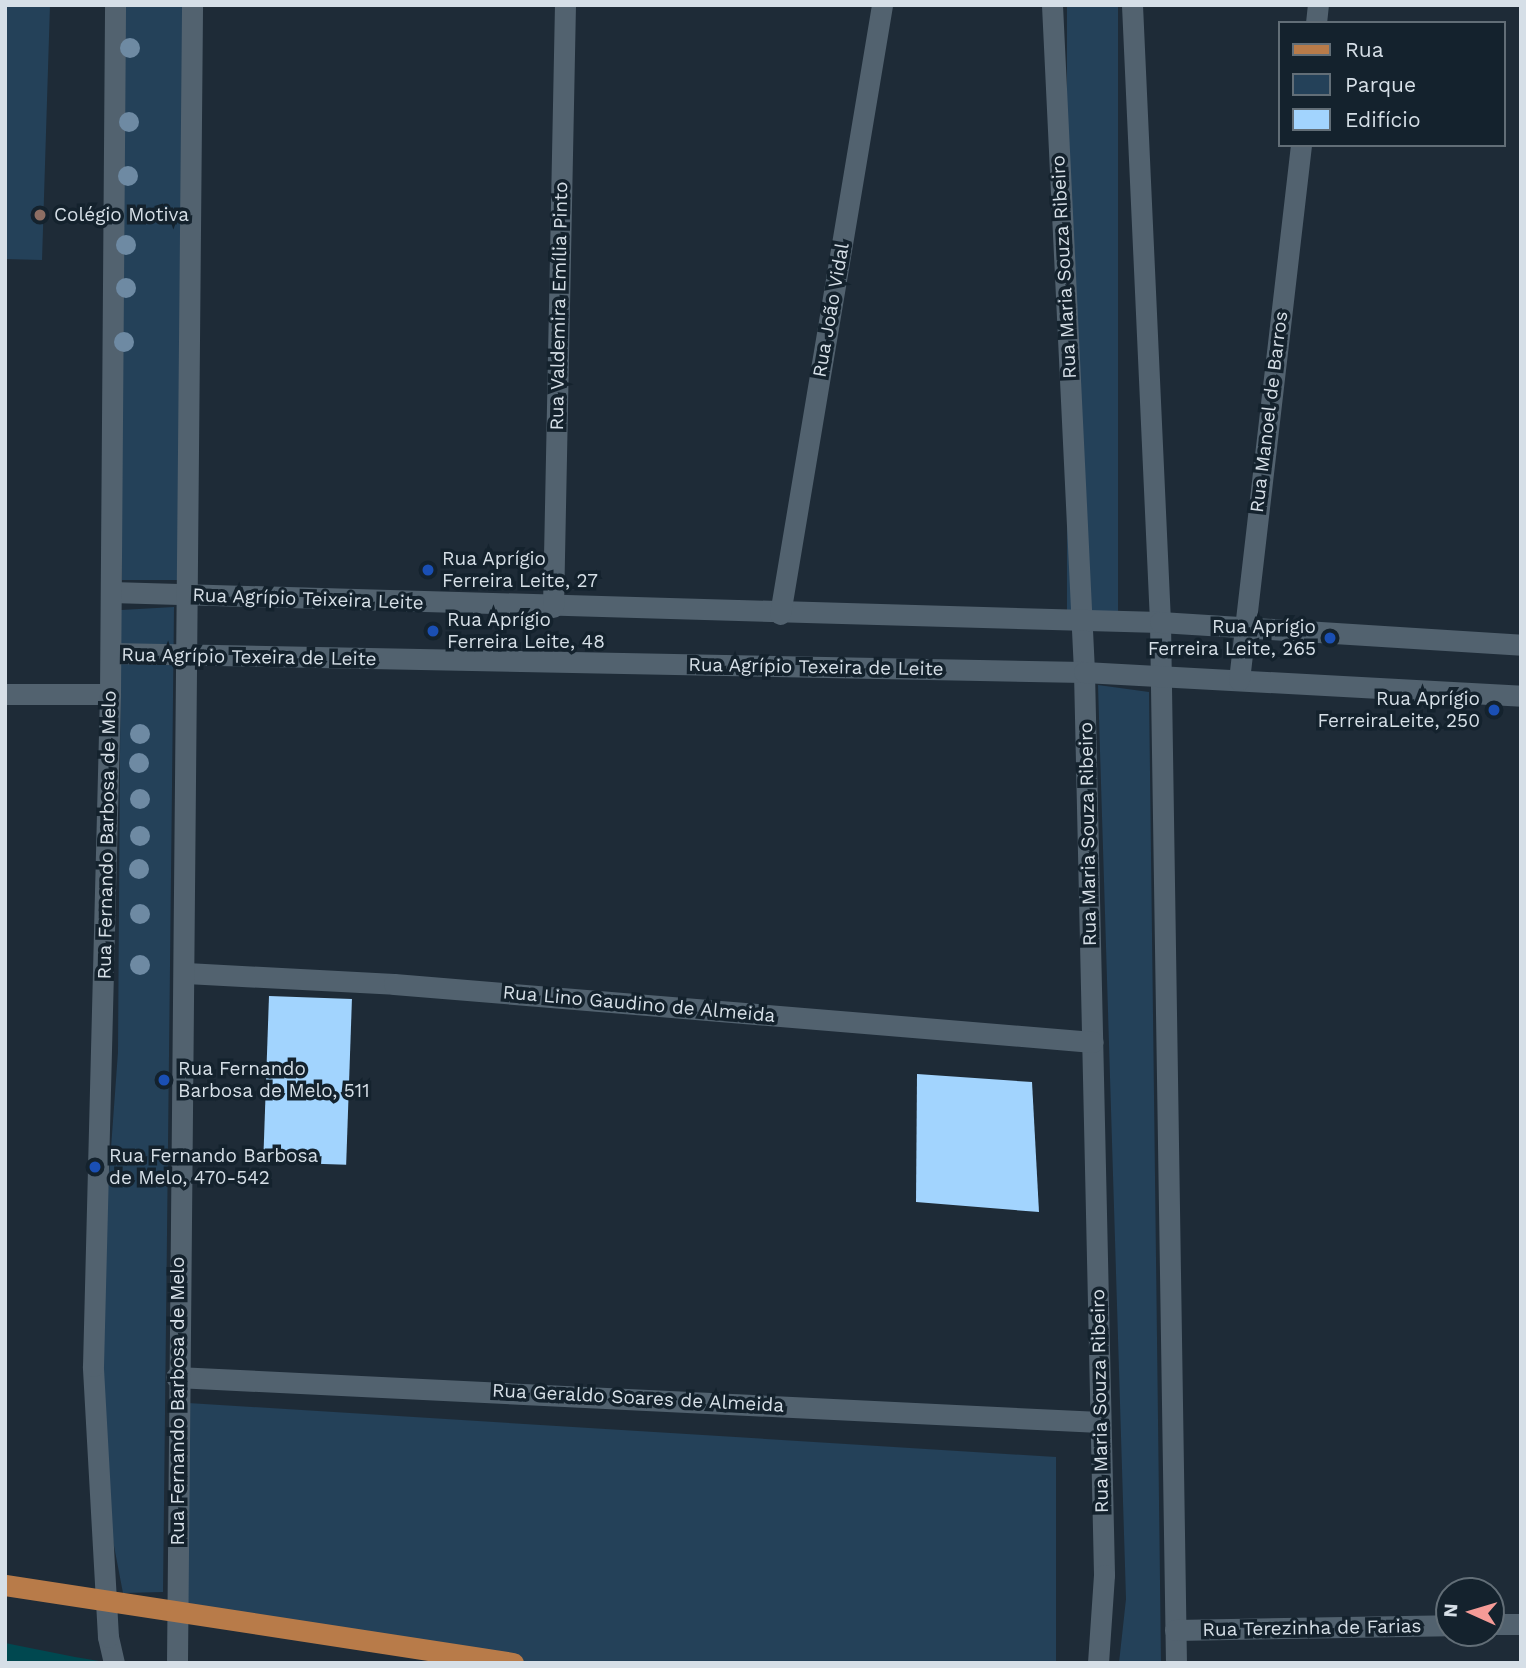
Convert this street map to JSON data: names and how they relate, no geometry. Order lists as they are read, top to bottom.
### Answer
{
  "streets": {
    "street": [
      "Rua Maria Souza Ribeiro",
      "Rua Valdemira Emília Pinto",
      "Rua João Vidal",
      "Rua Manoel de Barros",
      "Rua Agrípio Teixeira Leite",
      "Rua Agrípio Texeira de Leite",
      "Rua Fernando Barbosa de Melo",
      "Rua Lino Gaudino de Almeida",
      "Rua Geraldo Soares de Almeida",
      "Rua Terezinha de Farias"
    ]
  },
  "crossings": [
    ["Rua Maria Souza Ribeiro", "Rua Agrípio Teixeira Leite"],
    ["Rua Maria Souza Ribeiro", "Rua Agrípio Texeira de Leite"],
    ["Rua Maria Souza Ribeiro", "Rua Lino Gaudino de Almeida"],
    ["Rua Maria Souza Ribeiro", "Rua Geraldo Soares de Almeida"],
    ["Rua Valdemira Emília Pinto", "Rua Agrípio Teixeira Leite"],
    ["Rua João Vidal", "Rua Agrípio Teixeira Leite"],
    ["Rua Manoel de Barros", "Rua Agrípio Texeira de Leite"],
    ["Rua Agrípio Teixeira Leite", "Rua Fernando Barbosa de Melo"],
    ["Rua Agrípio Texeira de Leite", "Rua Fernando Barbosa de Melo"],
    ["Rua Fernando Barbosa de Melo", "Rua Lino Gaudino de Almeida"],
    ["Rua Fernando Barbosa de Melo", "Rua Geraldo Soares de Almeida"]
  ],
  "places": [
    "Colégio Motiva",
    "Rua Aprígio Ferreira Leite, 27",
    "Rua Aprígio Ferreira Leite, 48",
    "Rua Aprígio Ferreira Leite, 265",
    "Rua Aprígio FerreiraLeite, 250",
    "Rua Fernando Barbosa de Melo, 511",
    "Rua Fernando Barbosa de Melo, 470-542"
  ],
  "legend": ["Rua", "Parque", "Edifício"],
  "north": "left"
}
